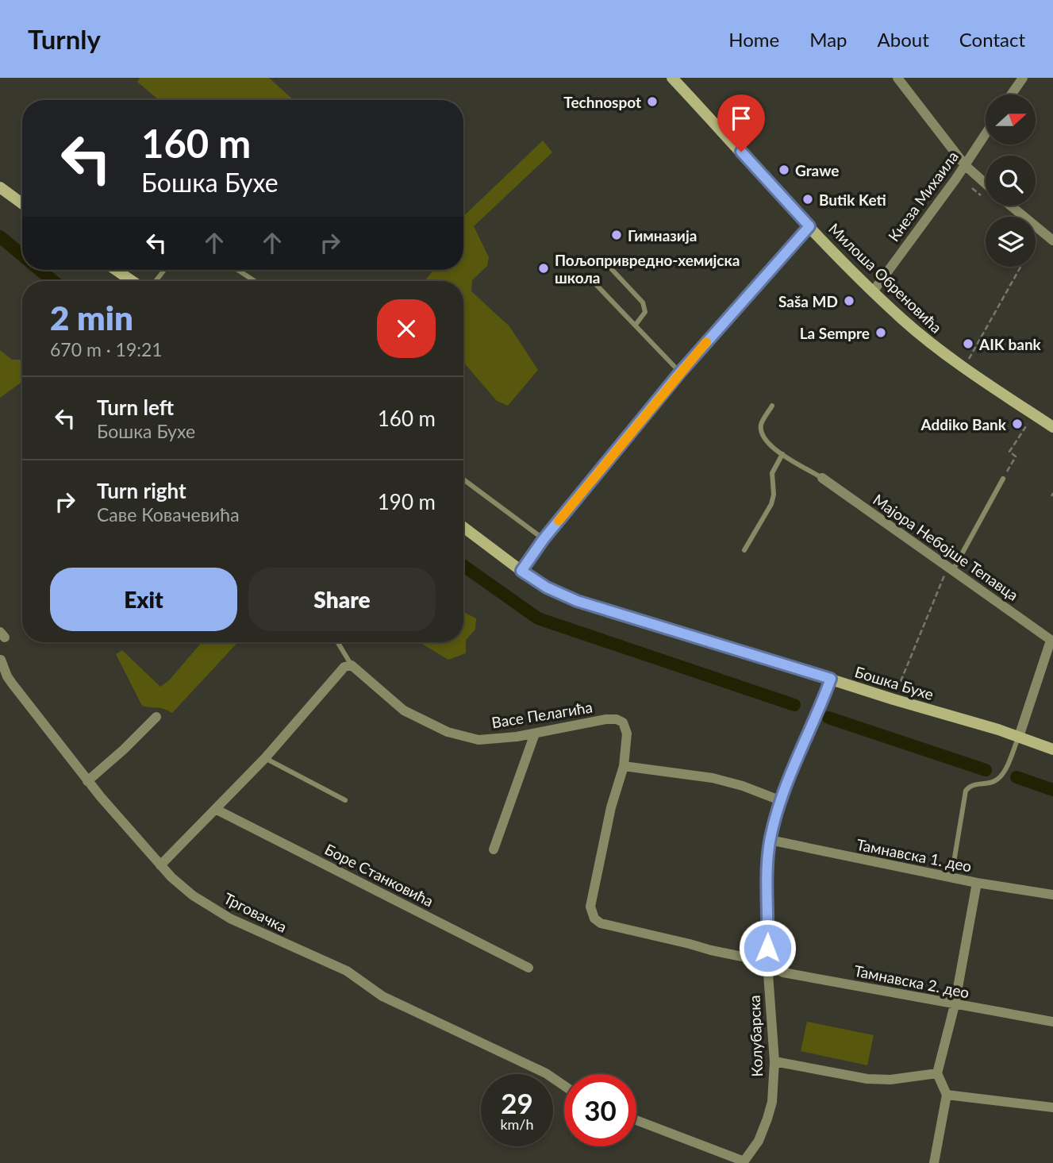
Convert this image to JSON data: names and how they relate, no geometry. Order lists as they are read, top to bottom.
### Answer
{
  "streets": {
    "main road": ["Милоша Обреновића", "Бошка Бухе"],
    "street": [
      "Кнеза Михаила",
      "Мајора Небојше Тепавца",
      "Васе Пелагића",
      "Тамнавска 1. део",
      "Боре Станковића",
      "Трговачка",
      "Тамнавска 2. део",
      "Колубарска"
    ]
  },
  "crossings": [
    ["Кнеза Михаила", "Милоша Обреновића"],
    ["Бошка Бухе", "Колубарска"],
    ["Васе Пелагића", "Тамнавска 2. део"],
    ["Васе Пелагића", "Колубарска"],
    ["Тамнавска 1. део", "Колубарска"],
    ["Тамнавска 2. део", "Колубарска"]
  ],
  "places": [
    "Technospot",
    "Grawe",
    "Butik Keti",
    "Гимназија",
    "Пољопривредно-хемијска школа",
    "Saša MD",
    "La Sempre",
    "AIK bank",
    "Addiko Bank"
  ],
  "north": "right",
  "page": {
    "header": "Turnly",
    "nav": [
      "Home",
      "Map",
      "About",
      "Contact"
    ],
    "turn": ["160 m", "Бошка Бухе"],
    "heading": ["2 min", "670 m · 19:21"],
    "list": [
      {
        "name": "Turn left",
        "note": "Бошка Бухе",
        "value": "160 m"
      },
      {
        "name": "Turn right",
        "note": "Саве Ковачевића",
        "value": "190 m"
      }
    ],
    "buttons": ["Exit", "Share"],
    "speed": "29 km/h",
    "limit": "30"
  }
}
